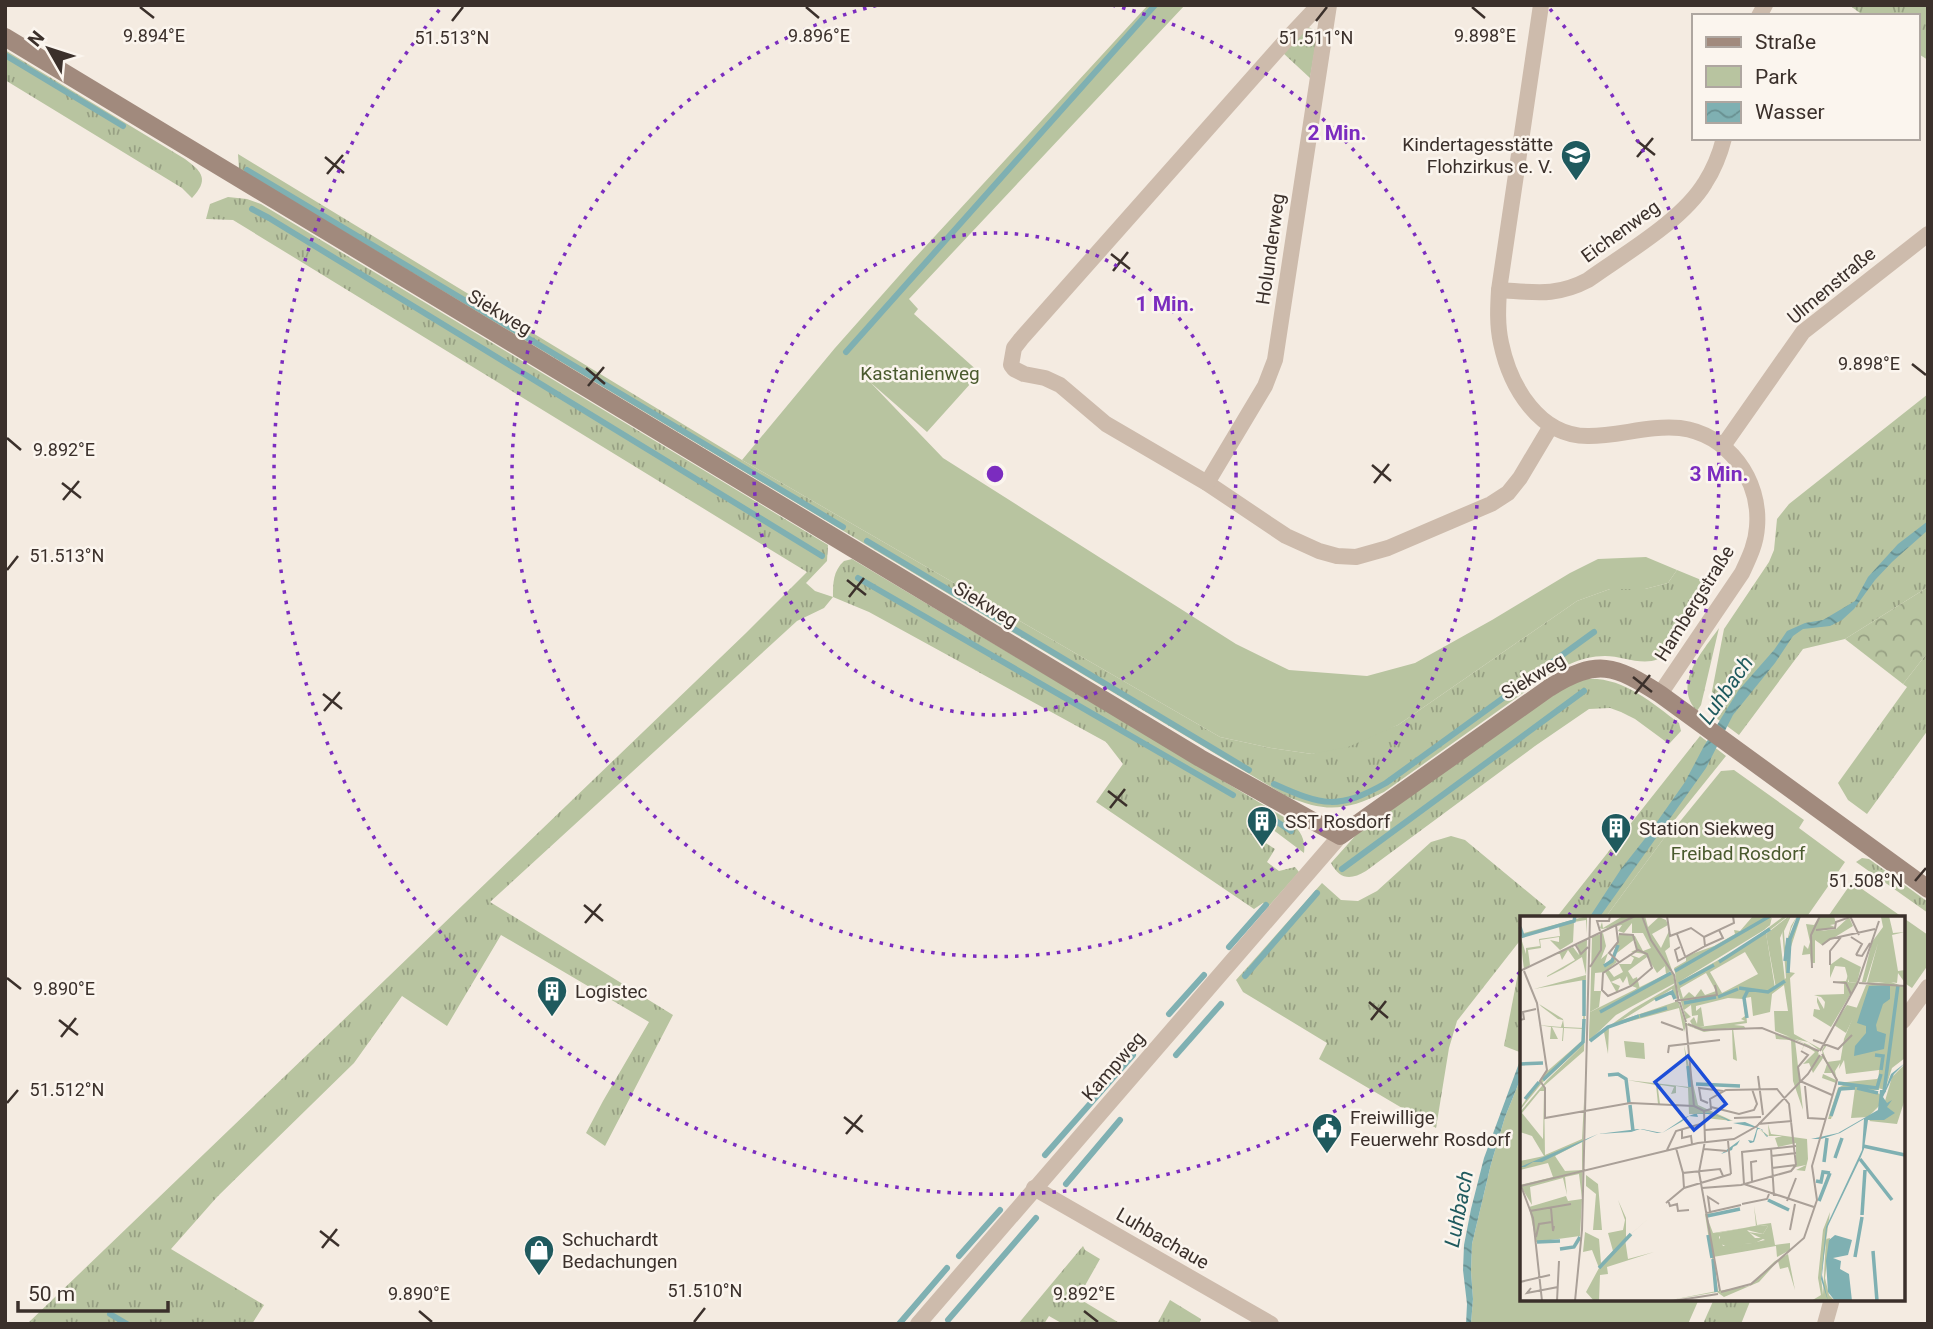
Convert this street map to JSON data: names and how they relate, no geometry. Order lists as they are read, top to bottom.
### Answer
{
  "streets": {
    "street": [
      "Eichenweg",
      "Holunderweg",
      "Ulmenstraße",
      "Siekweg",
      "Hambergstraße",
      "Kampweg",
      "Luhbachaue"
    ]
  },
  "crossings": [
    ["Eichenweg", "Hambergstraße"],
    ["Ulmenstraße", "Hambergstraße"],
    ["Siekweg", "Hambergstraße"],
    ["Siekweg", "Kampweg"],
    ["Kampweg", "Luhbachaue"]
  ],
  "water": ["Luhbach"],
  "parks": ["Kastanienweg", "Freibad Rosdorf"],
  "places": {
    "school or university": ["Kindertagesstätte Flohzirkus e. V."],
    "building": ["SST Rosdorf", "Station Siekweg", "Logistec"],
    "public building": ["Freiwillige Feuerwehr Rosdorf"],
    "shop": ["Schuchardt Bedachungen"]
  },
  "legend": ["Straße", "Park", "Wasser"],
  "scale_bar": "50 m",
  "north": "top left",
  "coordinates": [
    "9.894°E",
    "9.896°E",
    "9.898°E",
    "51.513°N",
    "51.511°N",
    "9.892°E",
    "51.508°N",
    "9.890°E",
    "51.512°N",
    "51.510°N"
  ],
  "rings": ["2 Min.", "1 Min.", "3 Min."]
}
